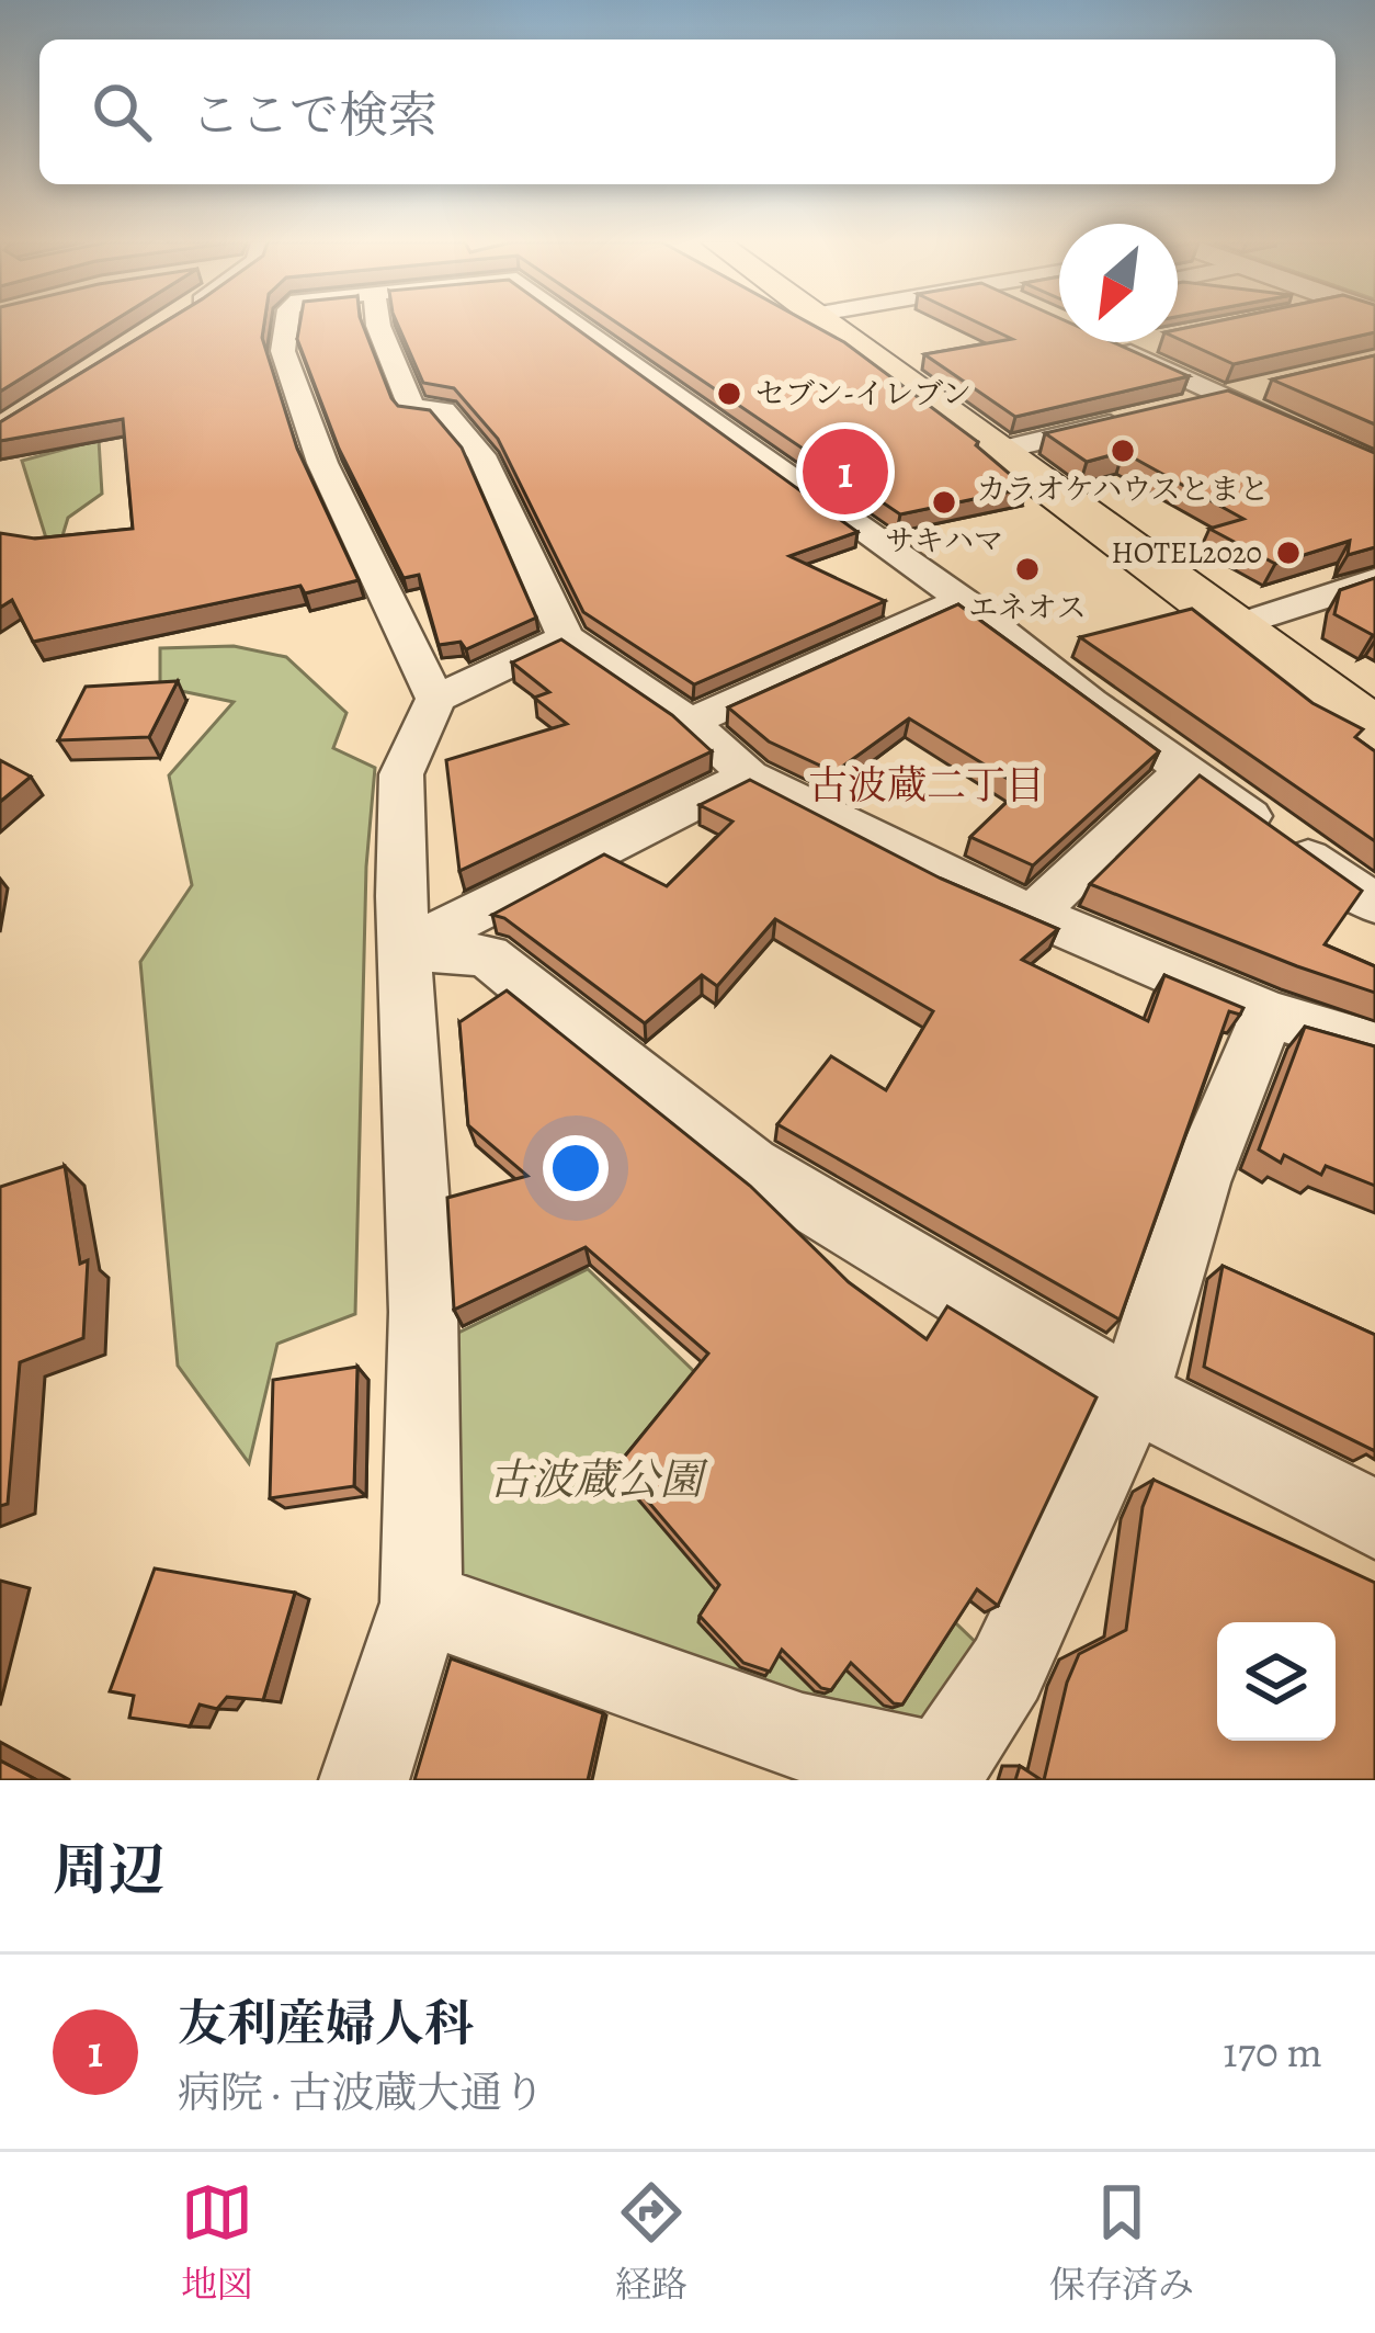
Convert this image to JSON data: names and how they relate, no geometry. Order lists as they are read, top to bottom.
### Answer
{
  "districts": ["古波蔵二丁目"],
  "parks": ["古波蔵公園"],
  "places": [
    "セブン-イレブン",
    "カラオケハウスとまと",
    "サキハマ",
    "HOTEL2020",
    "エネオス"
  ],
  "north": "bottom left",
  "page": {
    "search": "ここで検索",
    "pins": "1",
    "heading": "周辺",
    "list": [
      {
        "mark": "1",
        "name": "友利産婦人科",
        "note": "病院 · 古波蔵大通り",
        "value": "170 m"
      }
    ],
    "nav": ["地図", "経路", "保存済み"]
  }
}
